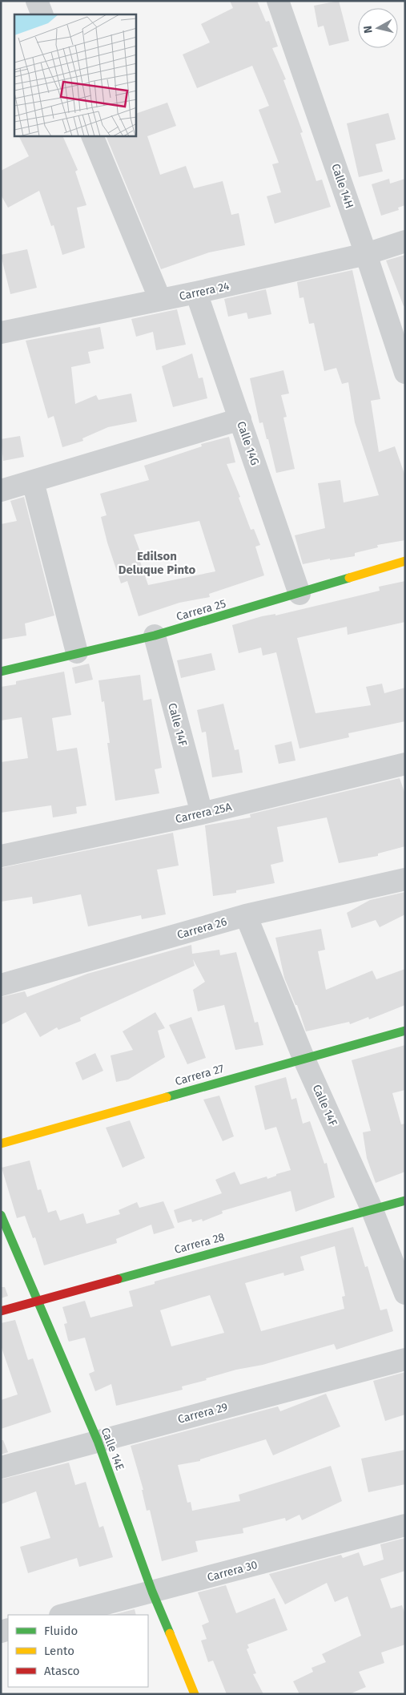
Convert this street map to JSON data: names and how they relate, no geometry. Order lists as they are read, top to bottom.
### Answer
{
  "streets": {
    "street": [
      "Calle 14H",
      "Carrera 24",
      "Calle 14G",
      "Carrera 25",
      "Calle 14F",
      "Carrera 25A",
      "Carrera 26",
      "Carrera 27",
      "Carrera 28",
      "Carrera 29",
      "Calle 14E",
      "Carrera 30"
    ]
  },
  "crossings": [
    ["Calle 14H", "Carrera 24"],
    ["Carrera 24", "Calle 14G"],
    ["Calle 14G", "Carrera 25"],
    ["Carrera 25", "Calle 14F"],
    ["Calle 14F", "Carrera 25A"],
    ["Calle 14F", "Carrera 26"],
    ["Calle 14F", "Carrera 27"],
    ["Calle 14F", "Carrera 28"],
    ["Carrera 28", "Calle 14E"],
    ["Carrera 29", "Calle 14E"],
    ["Calle 14E", "Carrera 30"]
  ],
  "districts": ["Edilson Deluque Pinto"],
  "legend": ["Fluido", "Lento", "Atasco"],
  "north": "left"
}
